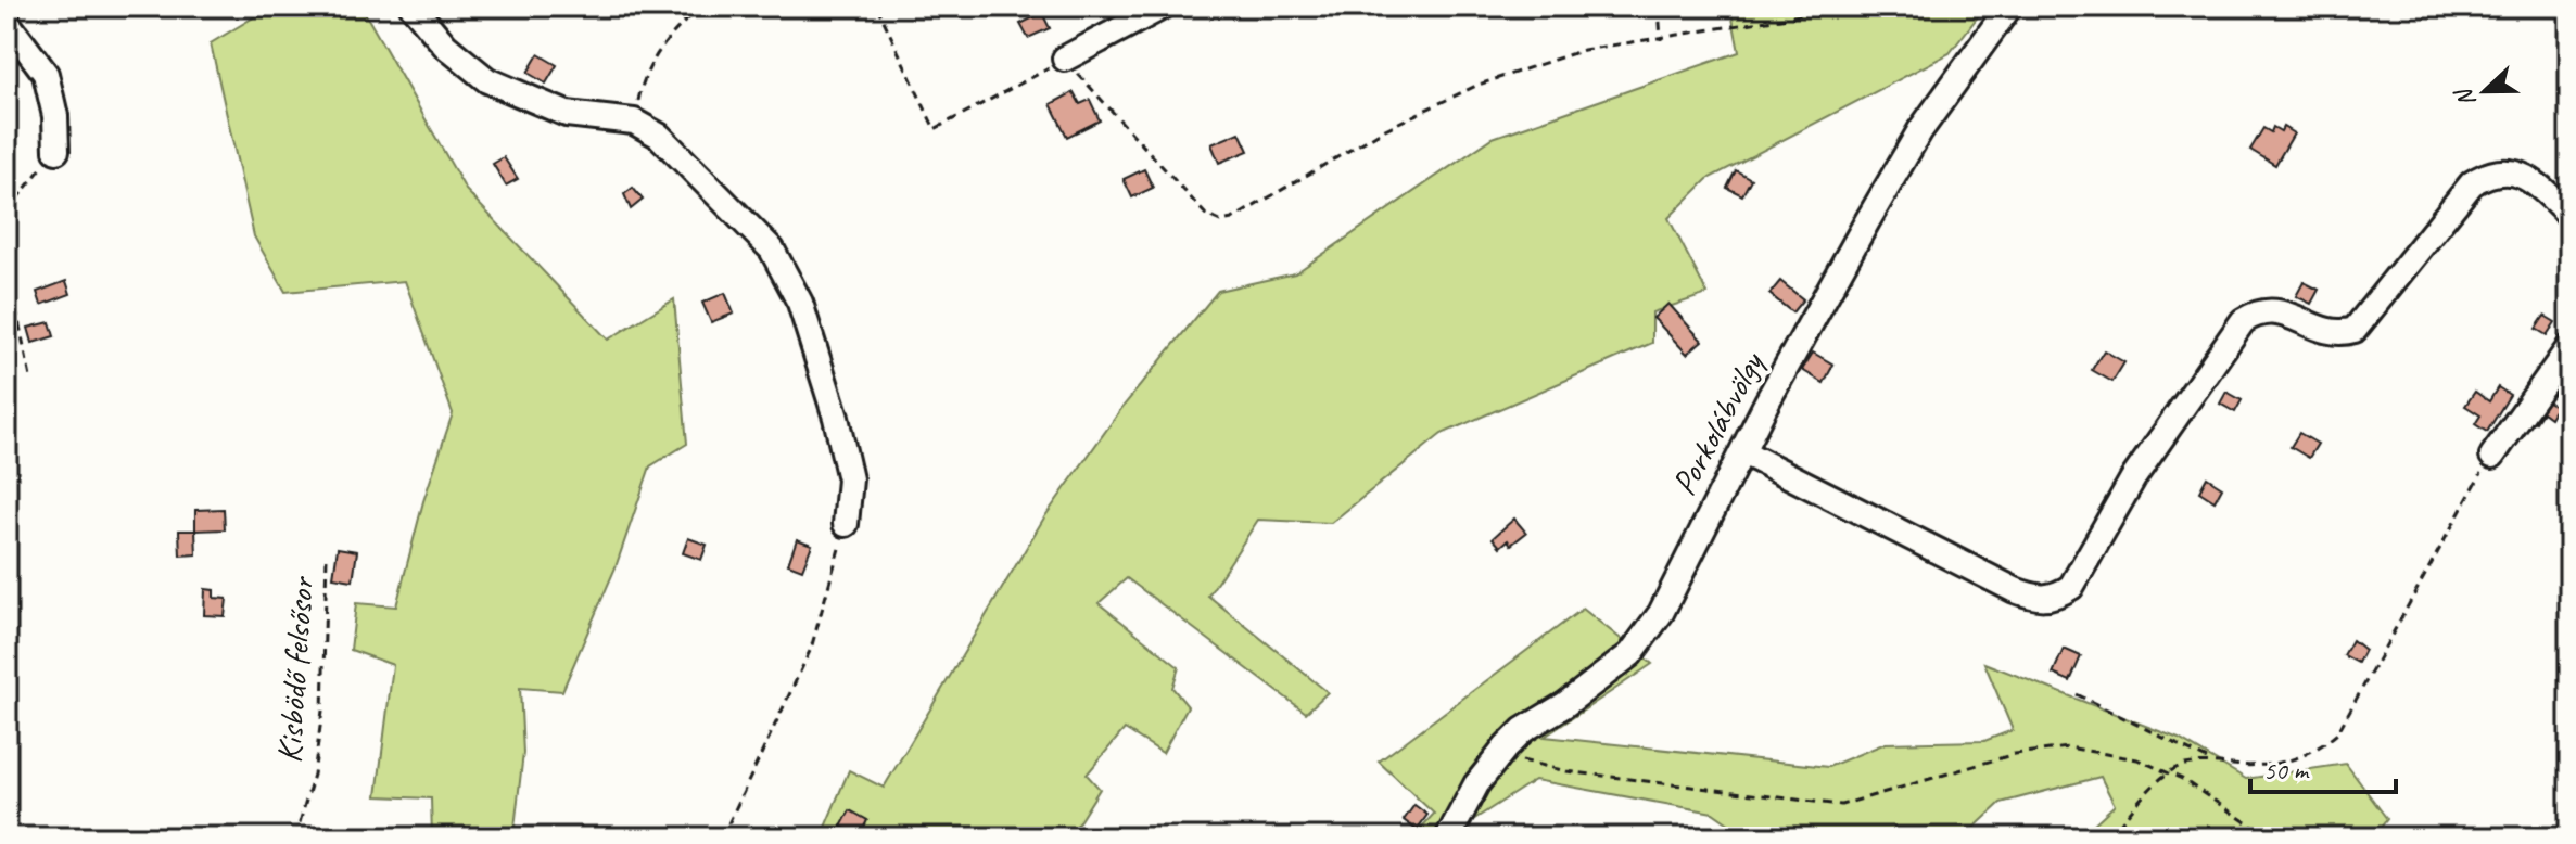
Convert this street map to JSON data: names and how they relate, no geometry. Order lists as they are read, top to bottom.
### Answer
{
  "streets": {
    "street": ["Porkolábvölgy"],
    "path": ["Kisbödő felsősor"]
  },
  "scale_bar": "50 m",
  "north": "left"
}
